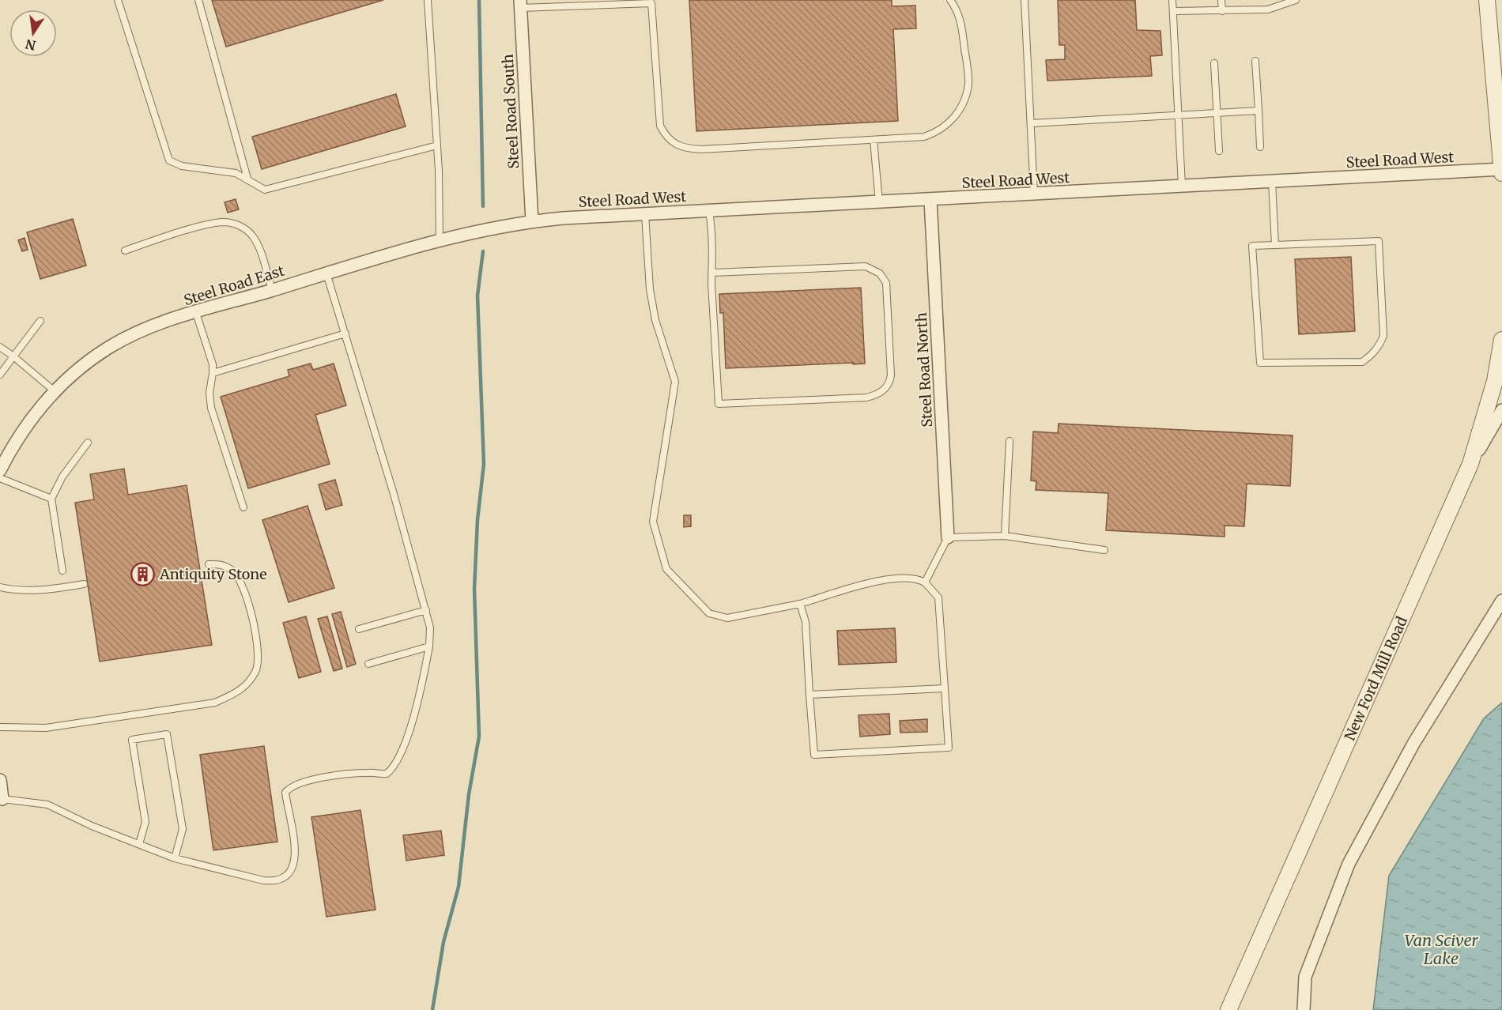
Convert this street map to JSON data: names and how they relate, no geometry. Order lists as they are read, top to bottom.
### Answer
{
  "streets": {
    "street": [
      "Steel Road South",
      "Steel Road West",
      "Steel Road East",
      "Steel Road North",
      "New Ford Mill Road"
    ]
  },
  "crossings": [
    ["Steel Road South", "Steel Road West"],
    ["Steel Road South", "Steel Road East"],
    ["Steel Road West", "Steel Road East"],
    ["Steel Road West", "Steel Road North"]
  ],
  "water": ["Van Sciver Lake"],
  "places": {
    "building": ["Antiquity Stone"]
  },
  "north": "bottom"
}
